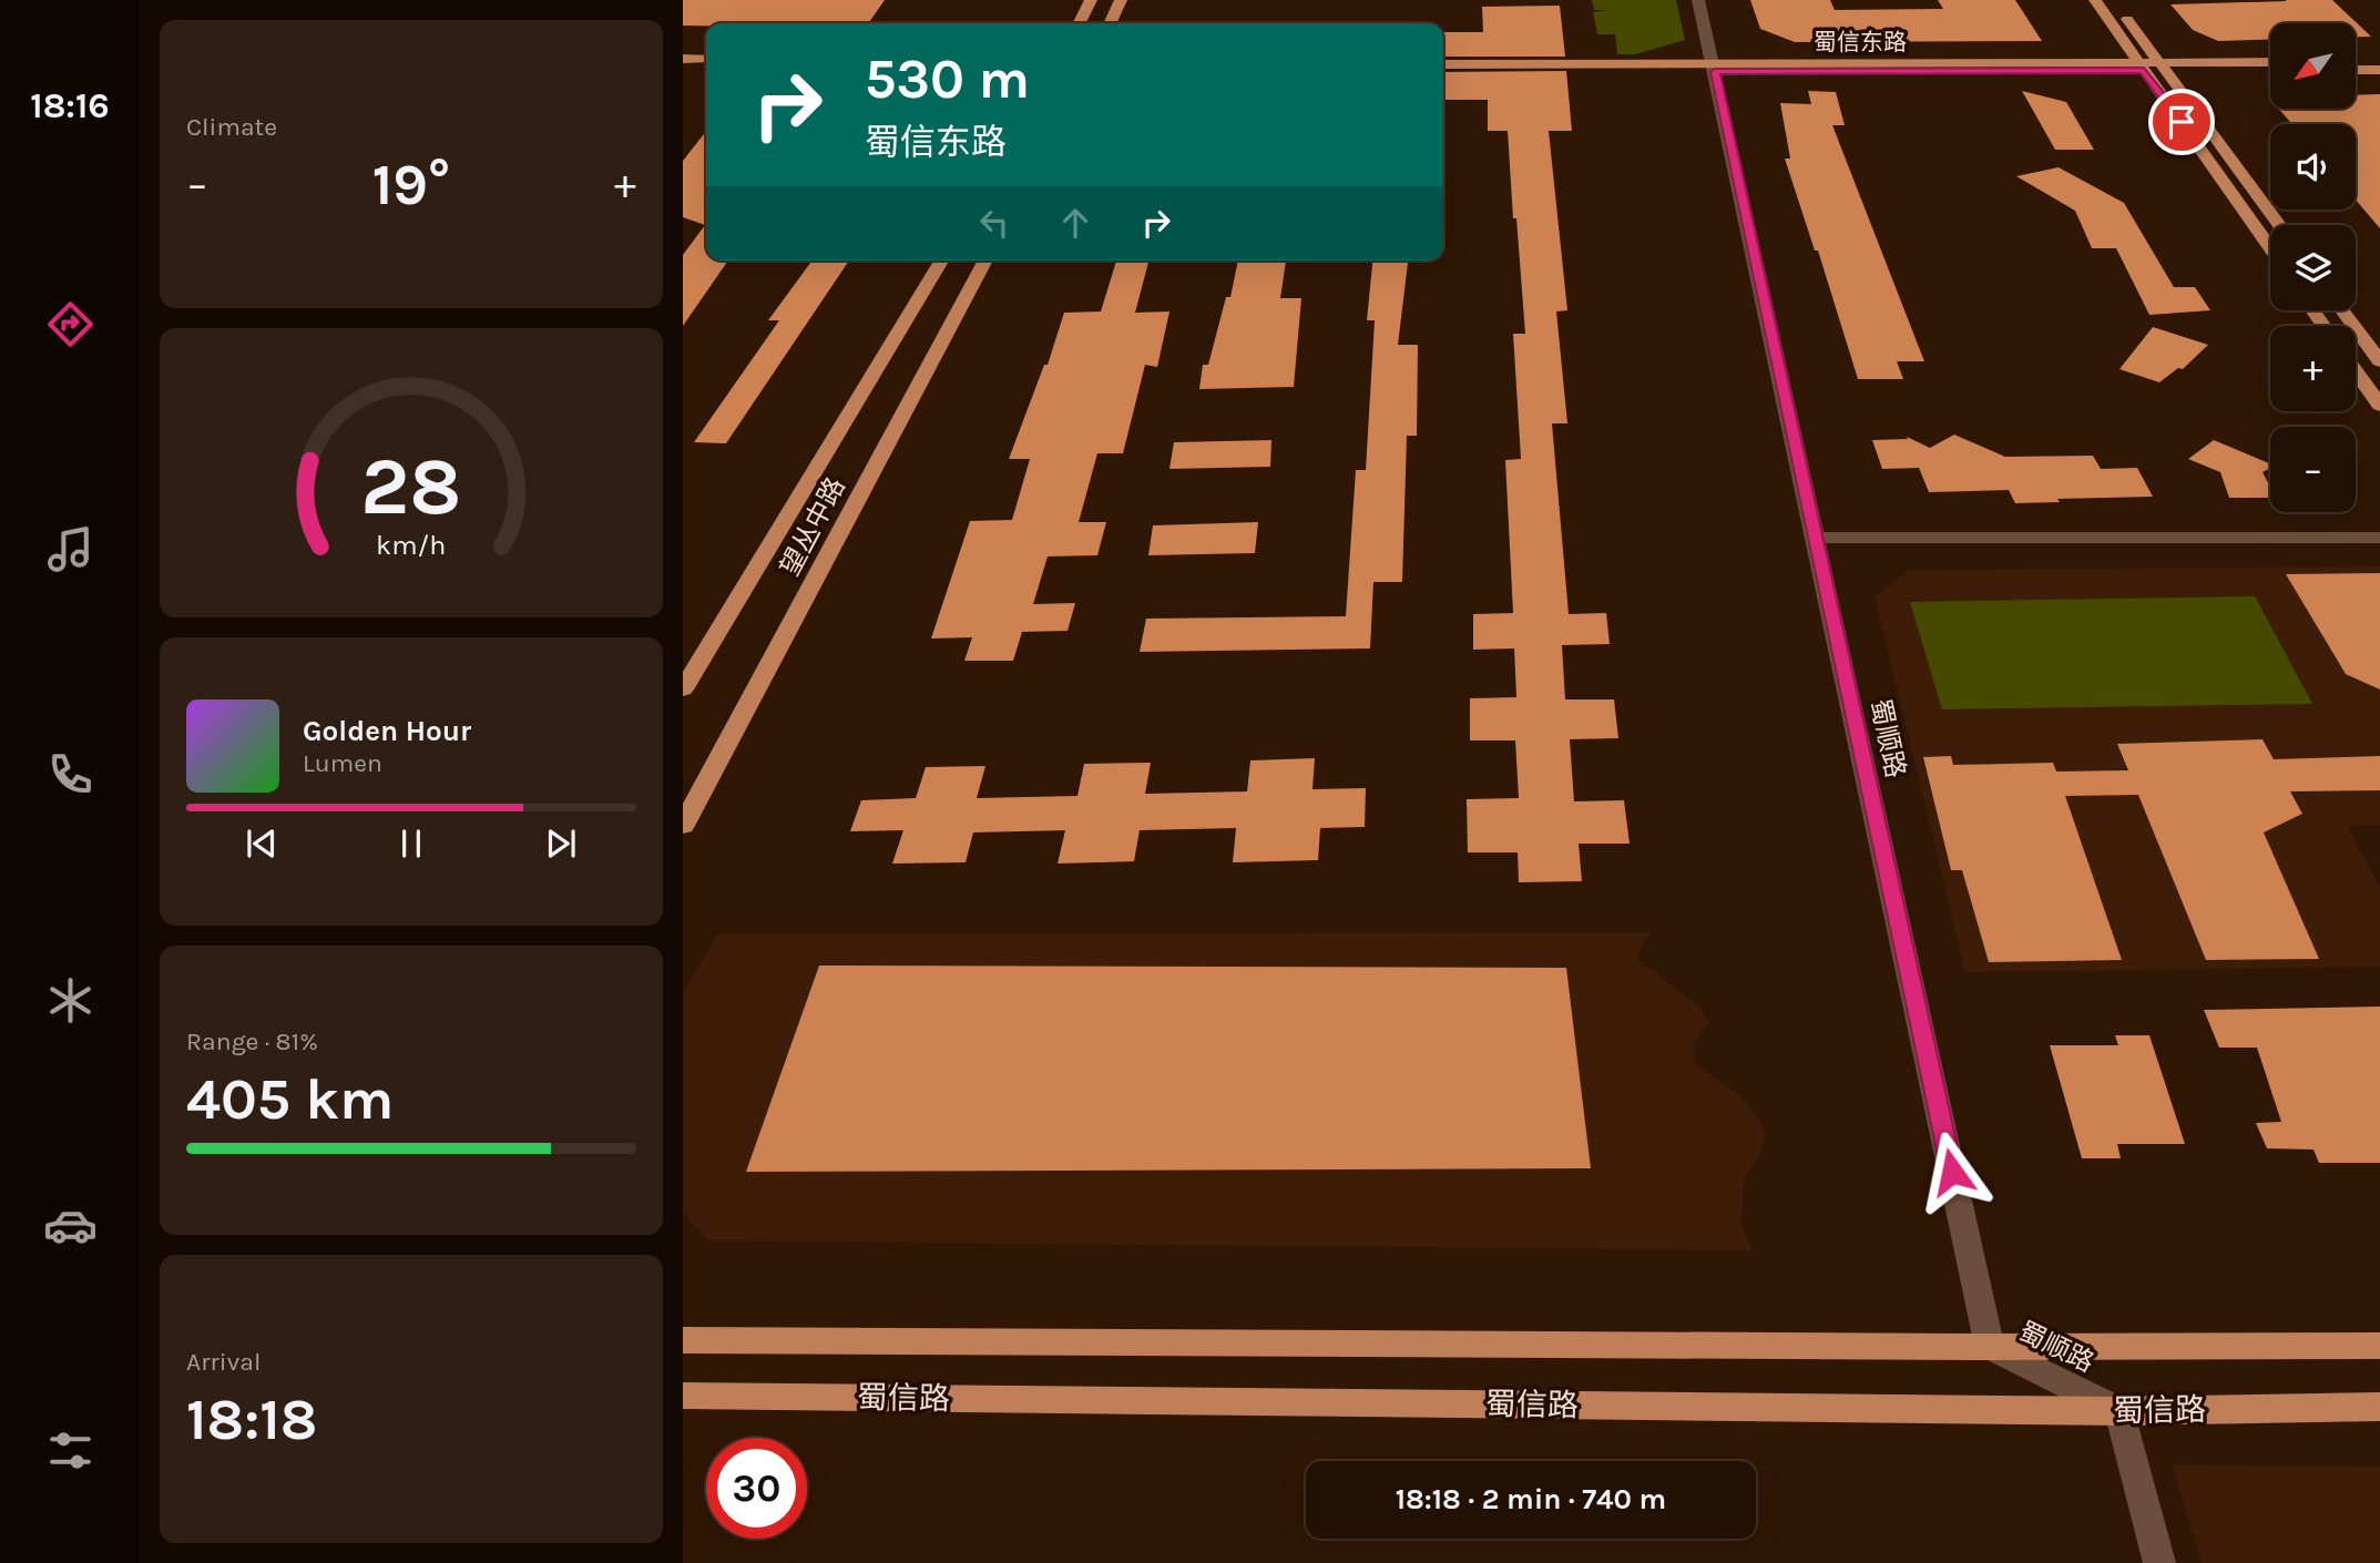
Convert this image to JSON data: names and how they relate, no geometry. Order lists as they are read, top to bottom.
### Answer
{
  "streets": {
    "main road": ["蜀信东路", "望丛中路", "蜀信路"],
    "street": ["蜀顺路"]
  },
  "crossings": [
    ["蜀信东路", "蜀顺路"],
    ["蜀顺路", "蜀信路"]
  ],
  "north": "bottom left",
  "page": {
    "tabs": "18:16",
    "tile": [
      "Climate",
      ["Range · 81%", "405 km"],
      ["Arrival", "18:18"]
    ],
    "map_buttons": ["+", "−"],
    "turn": ["530 m", "蜀信东路"],
    "heat": ["−", "19°", "+"],
    "song": ["Golden Hour", "Lumen"],
    "limit": "30",
    "trip": "18:18 · 2 min · 740 m",
    "gauge": ["28", "km/h"]
  }
}
